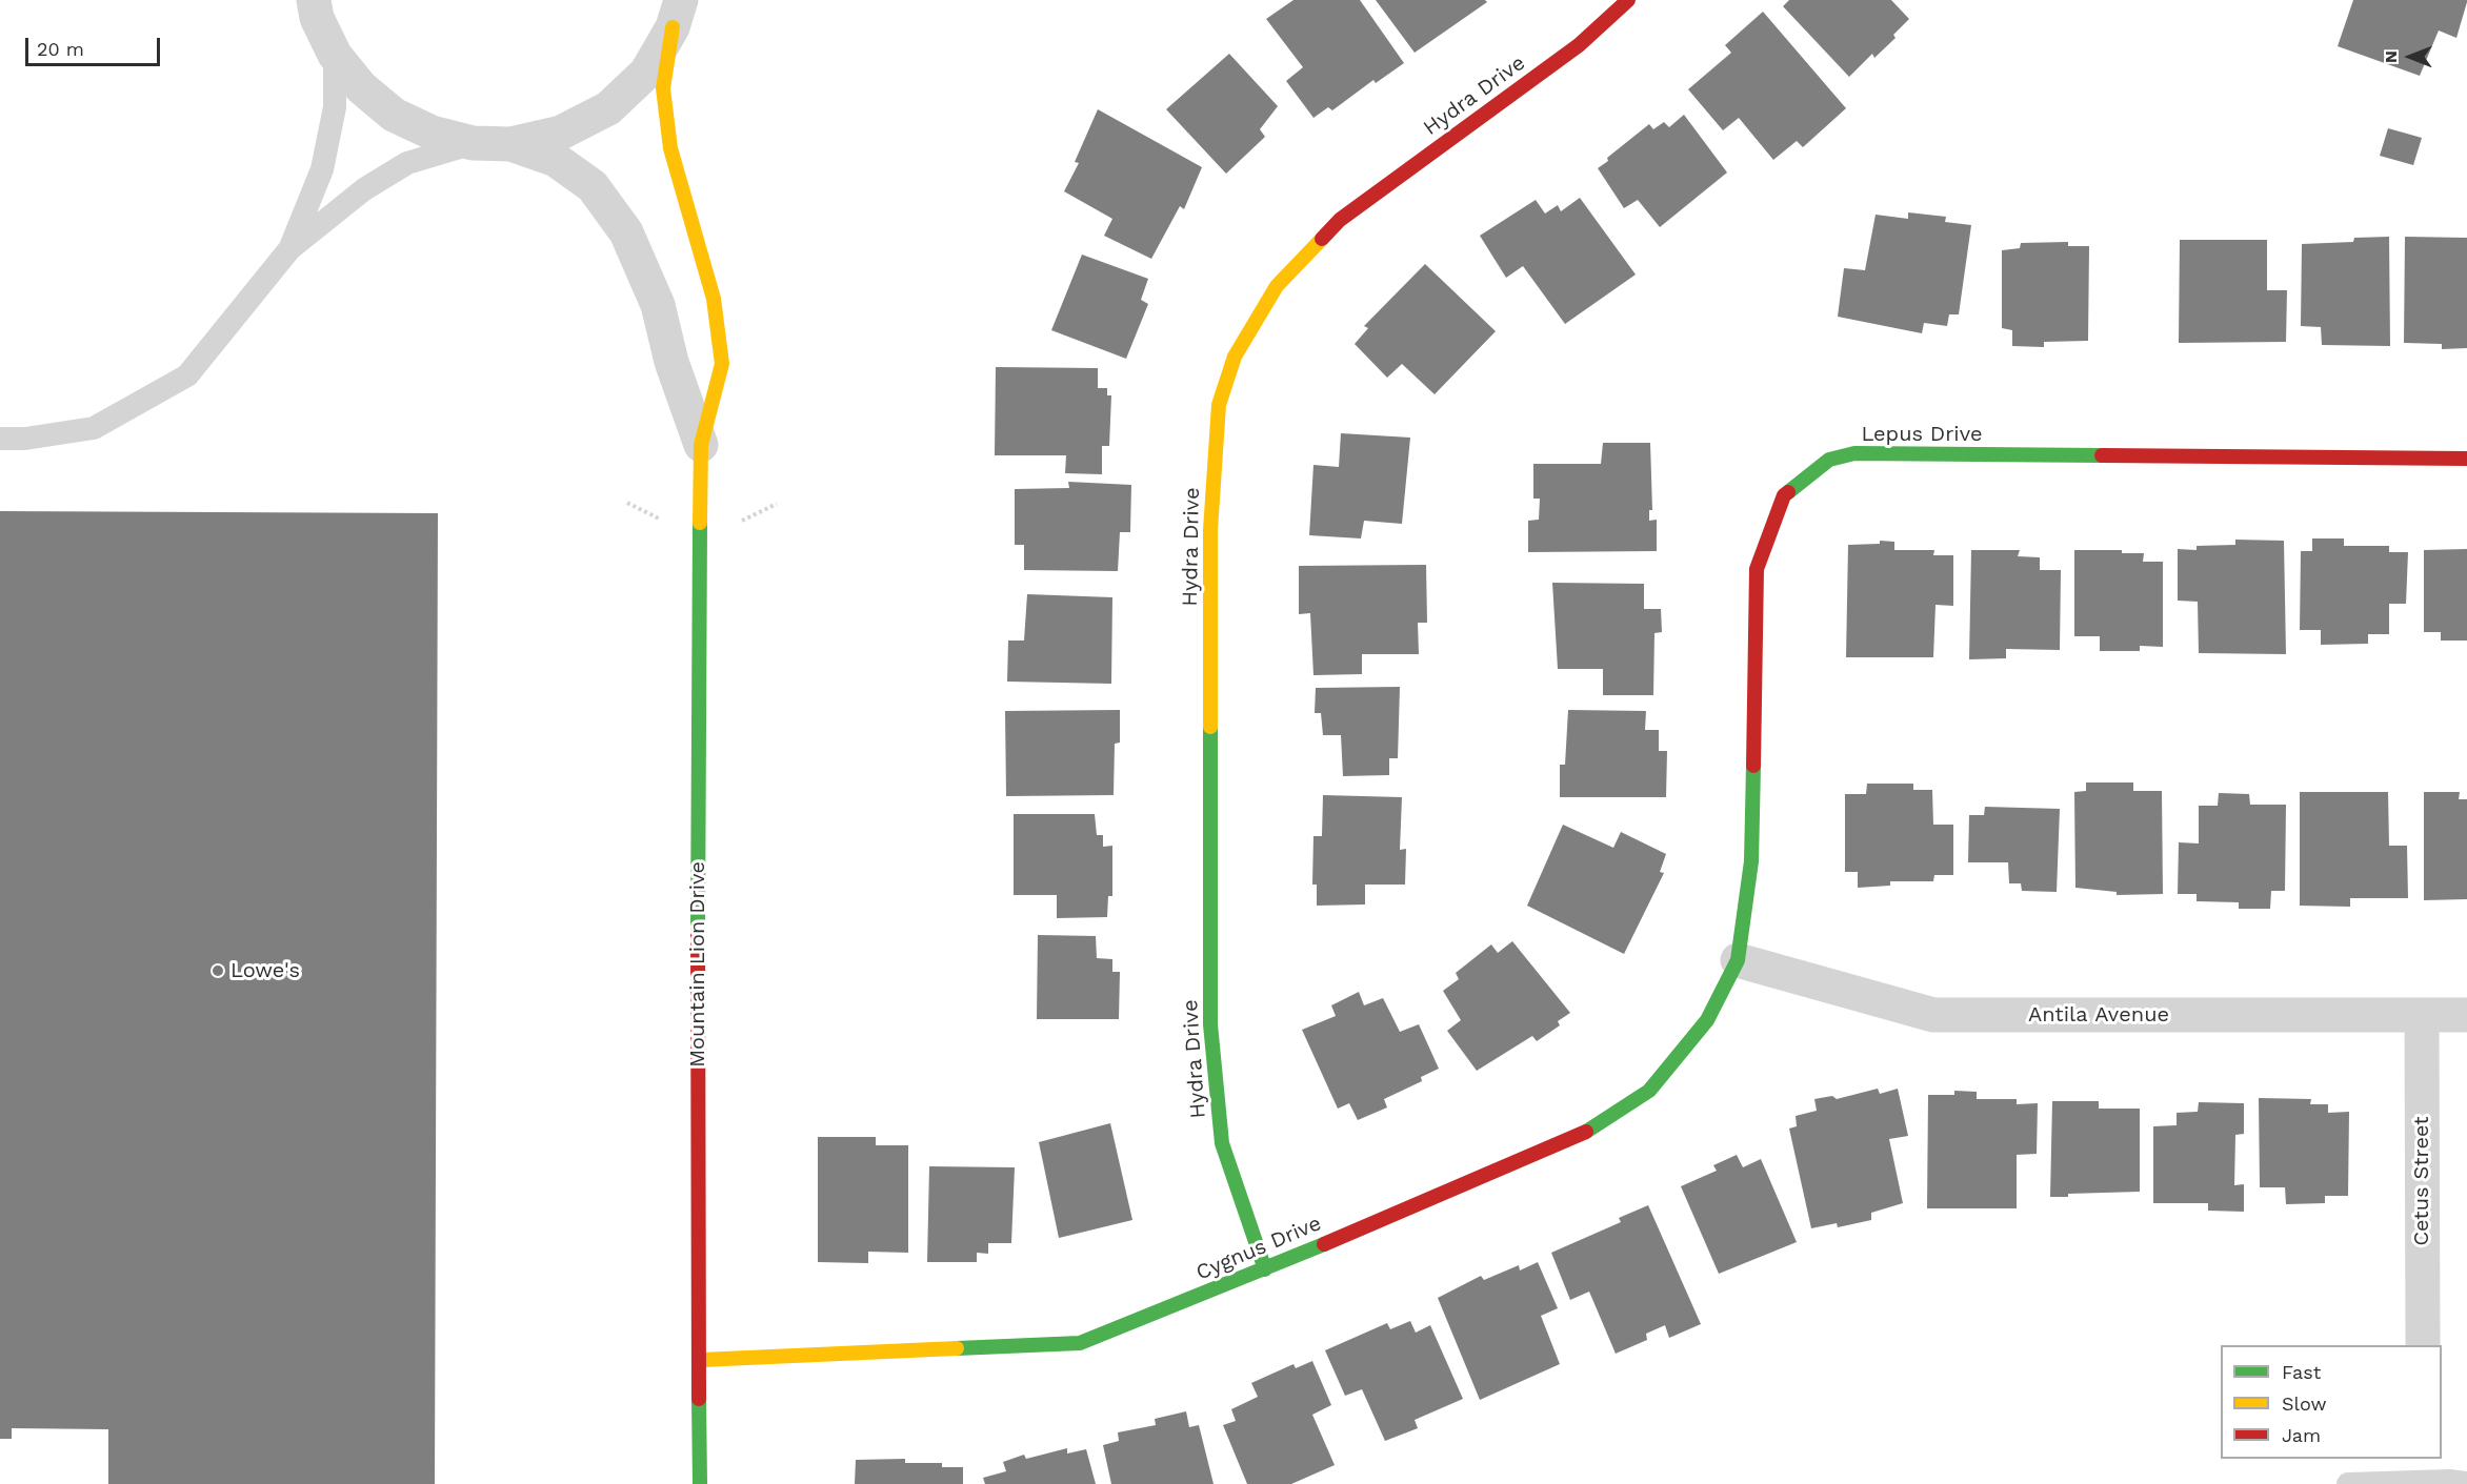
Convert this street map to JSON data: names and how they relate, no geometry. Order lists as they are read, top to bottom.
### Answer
{
  "streets": {
    "street": [
      "Hydra Drive",
      "Lepus Drive",
      "Mountain Lion Drive",
      "Antila Avenue",
      "Cetus Street",
      "Cygnus Drive"
    ]
  },
  "crossings": [
    ["Hydra Drive", "Cygnus Drive"],
    ["Lepus Drive", "Antila Avenue"],
    ["Lepus Drive", "Cygnus Drive"],
    ["Mountain Lion Drive", "Cygnus Drive"],
    ["Antila Avenue", "Cetus Street"],
    ["Antila Avenue", "Cygnus Drive"]
  ],
  "places": ["Lowe's"],
  "legend": ["Fast", "Slow", "Jam"],
  "scale_bar": "20 m",
  "north": "left"
}
